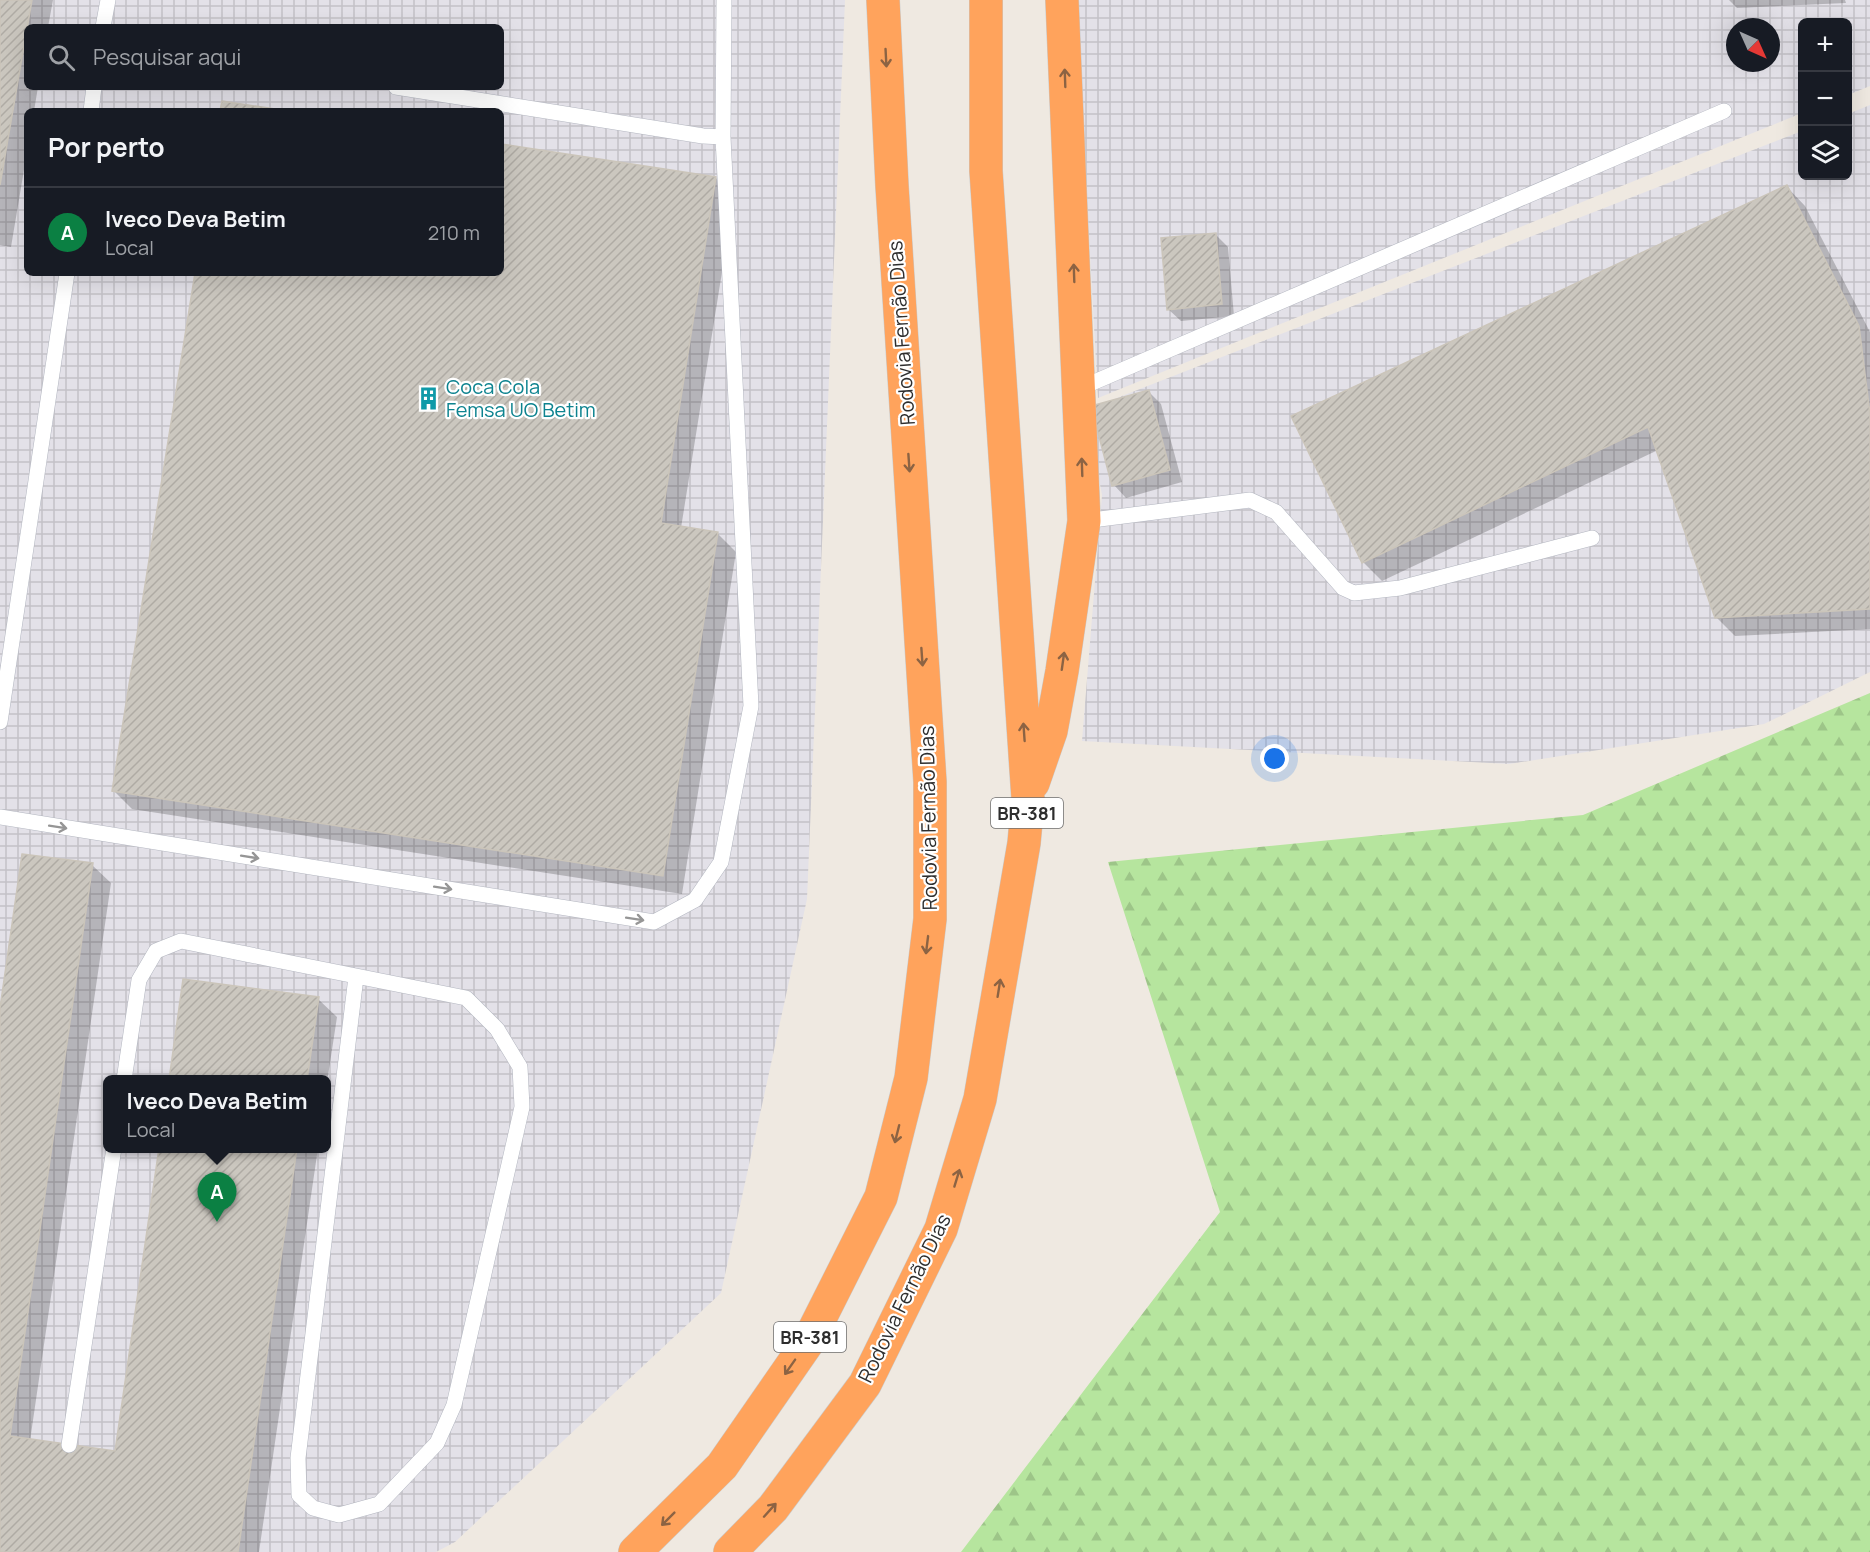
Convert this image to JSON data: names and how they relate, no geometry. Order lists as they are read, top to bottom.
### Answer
{
  "streets": {
    "highway": ["Rodovia Fernão Dias", "BR-381"]
  },
  "places": {
    "building": ["Coca Cola Femsa UO Betim"]
  },
  "north": "bottom right",
  "page": {
    "map_buttons": ["+", "−"],
    "search": "Pesquisar aqui",
    "heading": "Por perto",
    "list": [
      {
        "mark": "A",
        "name": "Iveco Deva Betim",
        "note": "Local",
        "value": "210 m"
      }
    ],
    "popup": ["Iveco Deva Betim", "Local"],
    "pins": "A"
  }
}
